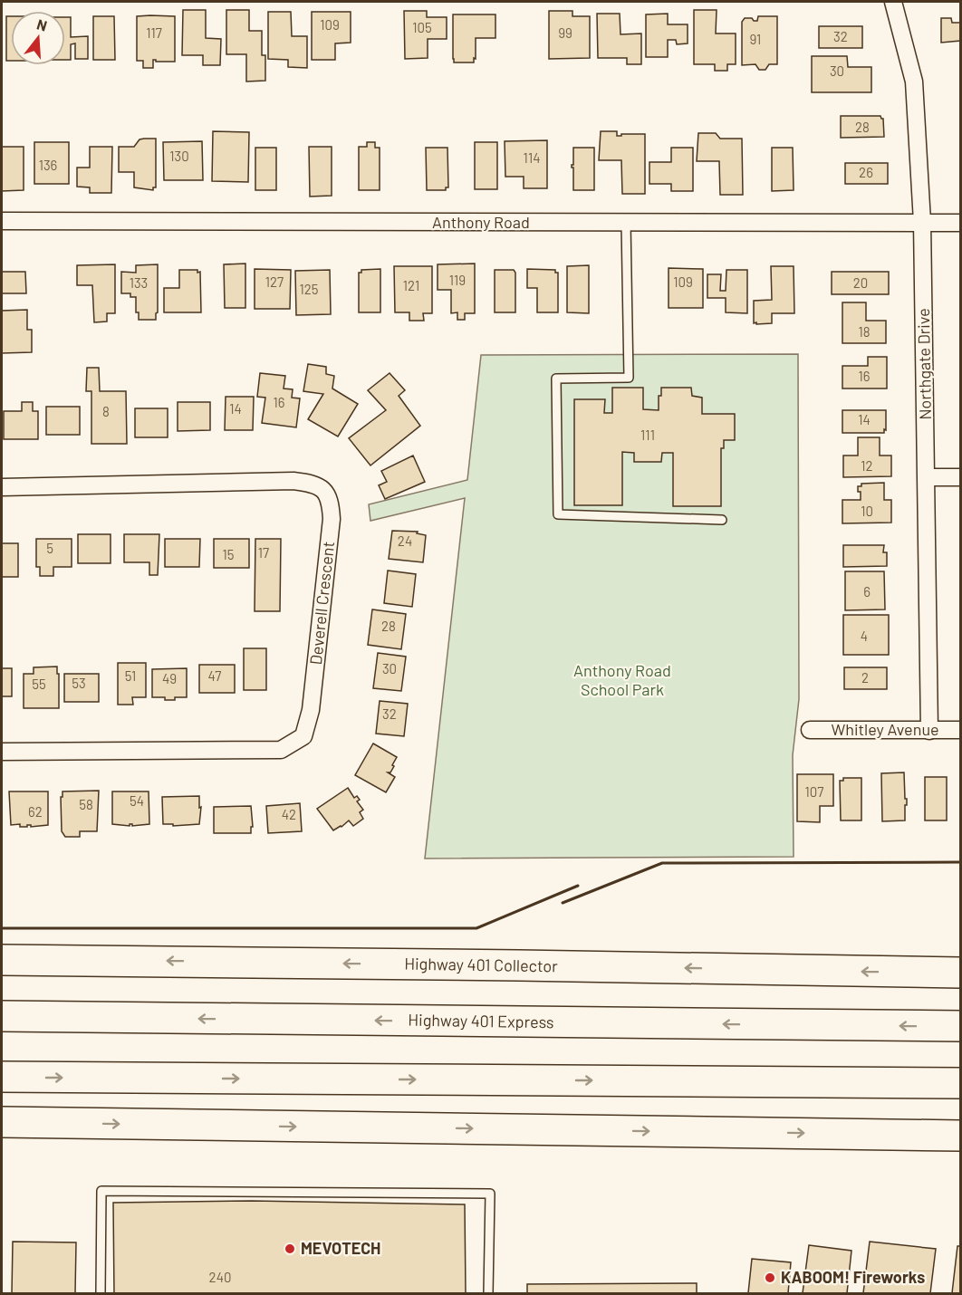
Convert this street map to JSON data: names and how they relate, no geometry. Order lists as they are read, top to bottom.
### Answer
{
  "streets": {
    "highway": ["Highway 401 Collector", "Highway 401 Express"],
    "street": [
      "Anthony Road",
      "Northgate Drive",
      "Deverell Crescent",
      "Whitley Avenue"
    ]
  },
  "crossings": [
    ["Anthony Road", "Northgate Drive"],
    ["Northgate Drive", "Whitley Avenue"]
  ],
  "parks": ["Anthony Road School Park"],
  "places": ["MEVOTECH", "KABOOM! Fireworks"],
  "house_numbers": [
    "109",
    "105",
    "117",
    "99",
    "32",
    "91",
    "30",
    "28",
    "130",
    "114",
    "136",
    "26",
    "119",
    "127",
    "109",
    "133",
    "20",
    "121",
    "125",
    "18",
    "16",
    "16",
    "14",
    "8",
    "14",
    "111",
    "12",
    "10",
    "24",
    "5",
    "17",
    "15",
    "6",
    "28",
    "4",
    "30",
    "51",
    "47",
    "2",
    "49",
    "53",
    "55",
    "32",
    "107",
    "54",
    "58",
    "62",
    "42",
    "240"
  ],
  "north": "top"
}
